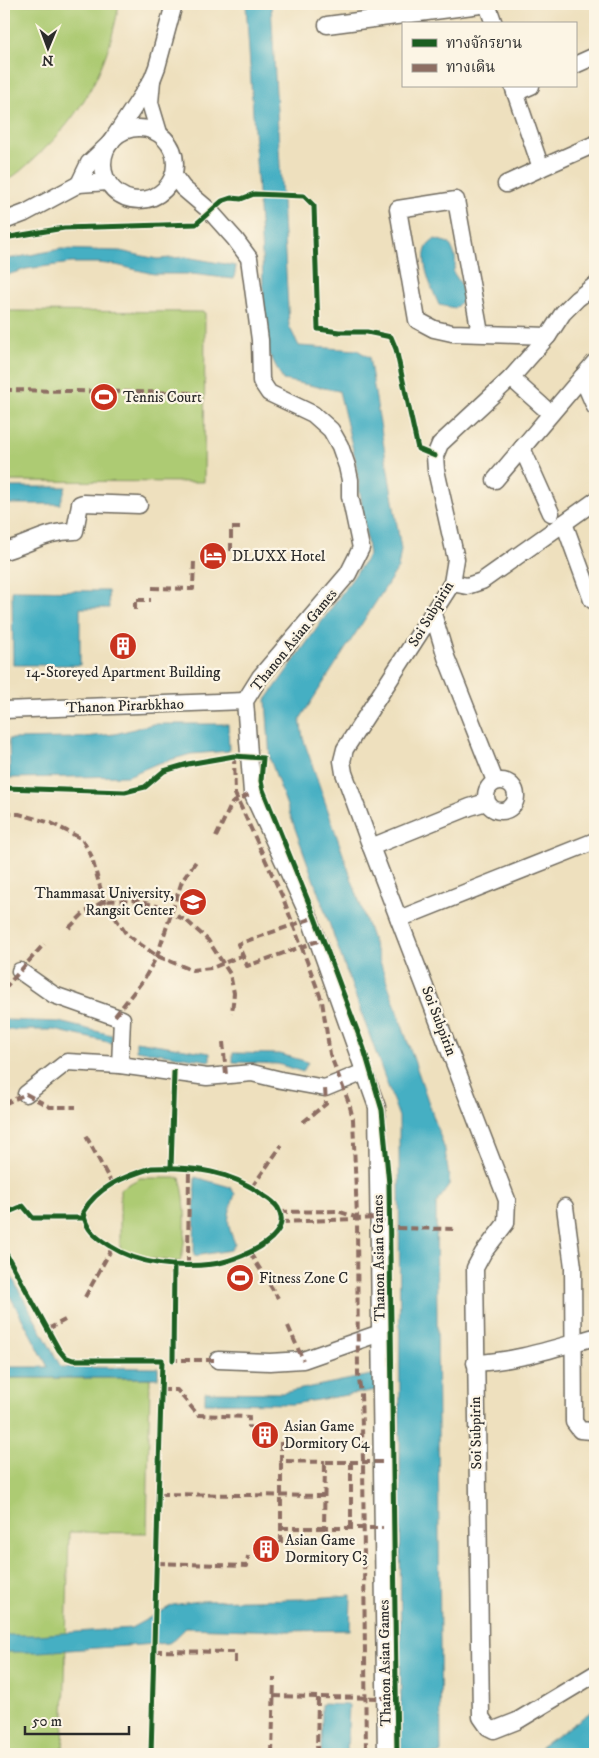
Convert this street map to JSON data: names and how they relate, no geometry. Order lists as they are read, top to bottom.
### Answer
{
  "streets": {
    "street": ["Soi Subpirin", "Thanon Asian Games", "Thanon Pirarbkhao"]
  },
  "crossings": [
    ["Thanon Asian Games", "Thanon Pirarbkhao"]
  ],
  "places": {
    "sports": ["Tennis Court", "Fitness Zone C"],
    "hotel": ["DLUXX Hotel"],
    "building": ["14-Storeyed Apartment Building", "Asian Game Dormitory C4", "Asian Game Dormitory C3"],
    "school or university": ["Thammasat University, Rangsit Center"]
  },
  "legend": ["ทางจักรยาน", "ทางเดิน"],
  "scale_bar": "50 m",
  "north": "bottom"
}
